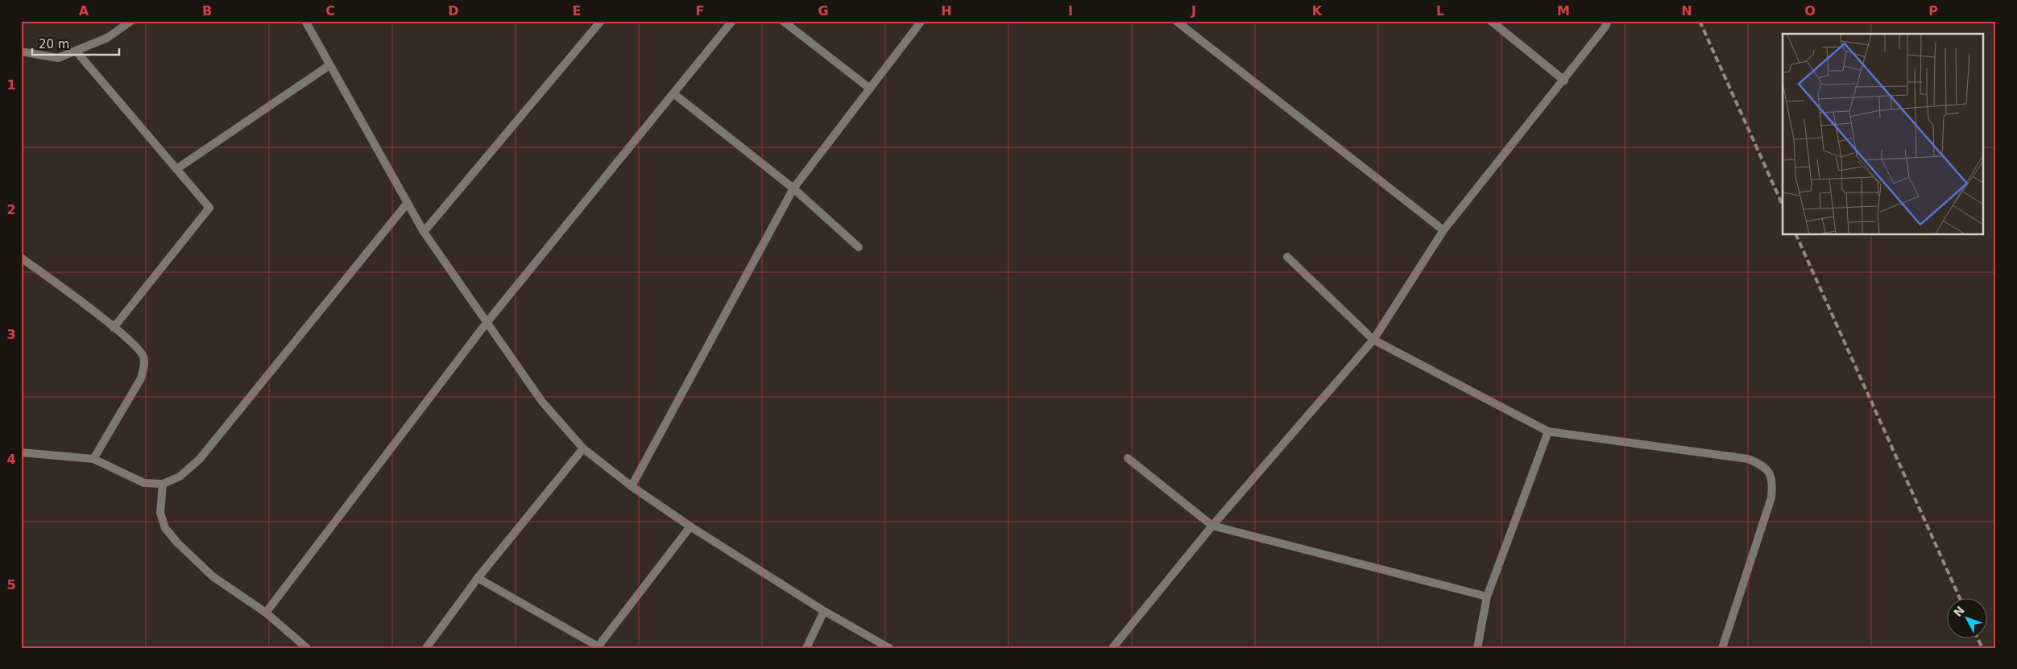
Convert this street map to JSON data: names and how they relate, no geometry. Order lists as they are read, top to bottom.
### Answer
{
  "scale_bar": "20 m",
  "north": "top left",
  "grid": {
    "columns": [
      "A",
      "B",
      "C",
      "D",
      "E",
      "F",
      "G",
      "H",
      "I",
      "J",
      "K",
      "L",
      "M",
      "N",
      "O",
      "P"
    ],
    "rows": [
      "1",
      "2",
      "3",
      "4",
      "5"
    ]
  }
}
